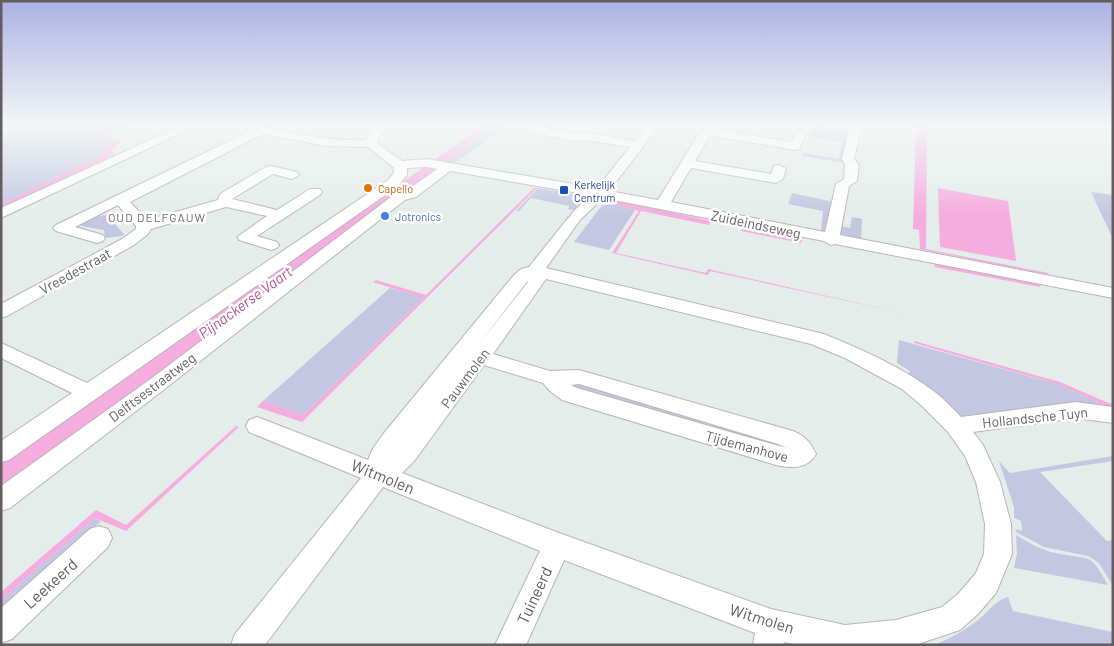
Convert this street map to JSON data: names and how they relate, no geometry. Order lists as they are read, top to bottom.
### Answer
{
  "streets": {
    "street": [
      "Zuideindseweg",
      "Vreedestraat",
      "Pauwmolen",
      "Delftsestraatweg",
      "Hollandsche Tuyn",
      "Tijdemanhove",
      "Witmolen",
      "Leekeerd",
      "Tuineerd"
    ]
  },
  "crossings": [
    ["Zuideindseweg", "Pauwmolen"],
    ["Zuideindseweg", "Delftsestraatweg"],
    ["Pauwmolen", "Tijdemanhove"],
    ["Pauwmolen", "Witmolen"],
    ["Hollandsche Tuyn", "Witmolen"],
    ["Witmolen", "Tuineerd"]
  ],
  "districts": ["OUD DELFGAUW"],
  "water": ["Pijnackerse Vaart"],
  "places": {
    "other": ["Capello", "Jotronics"],
    "transit": ["Kerkelijk Centrum"]
  }
}
